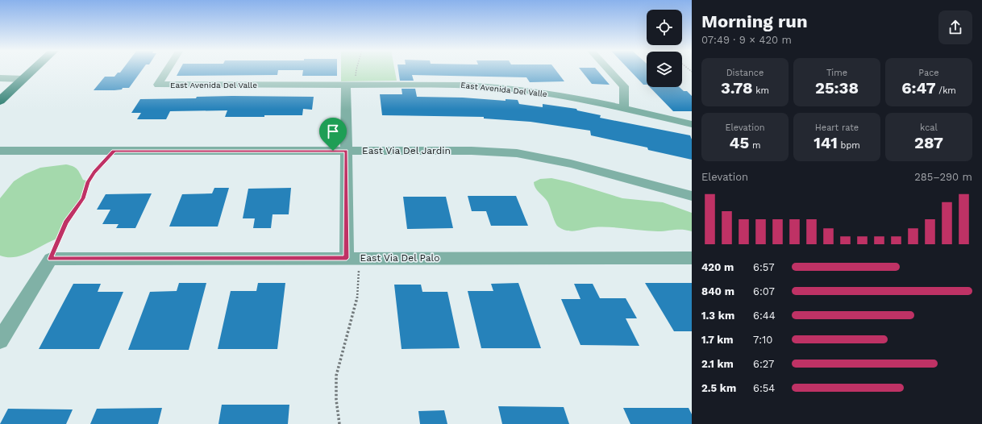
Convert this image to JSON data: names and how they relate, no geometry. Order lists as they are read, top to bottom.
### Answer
{
  "streets": {
    "street": ["East Avenida Del Valle", "East Via Del Jardin", "East Via Del Palo"]
  },
  "page": {
    "heading": ["Morning run", "07:49 · 9 × 420 m"],
    "stats": [
      ["Distance", "3.78 km"],
      ["Time", "25:38"],
      ["Pace", "6:47 /km"],
      ["Elevation", "45 m"],
      ["Heart rate", "141 bpm"],
      ["kcal", "287"]
    ],
    "chart": ["Elevation", "285–290 m"],
    "list": [
      {
        "name": "420 m",
        "note": "6:57"
      },
      {
        "name": "840 m",
        "note": "6:07"
      },
      {
        "name": "1.3 km",
        "note": "6:44"
      },
      {
        "name": "1.7 km",
        "note": "7:10"
      },
      {
        "name": "2.1 km",
        "note": "6:27"
      },
      {
        "name": "2.5 km",
        "note": "6:54"
      }
    ]
  }
}
